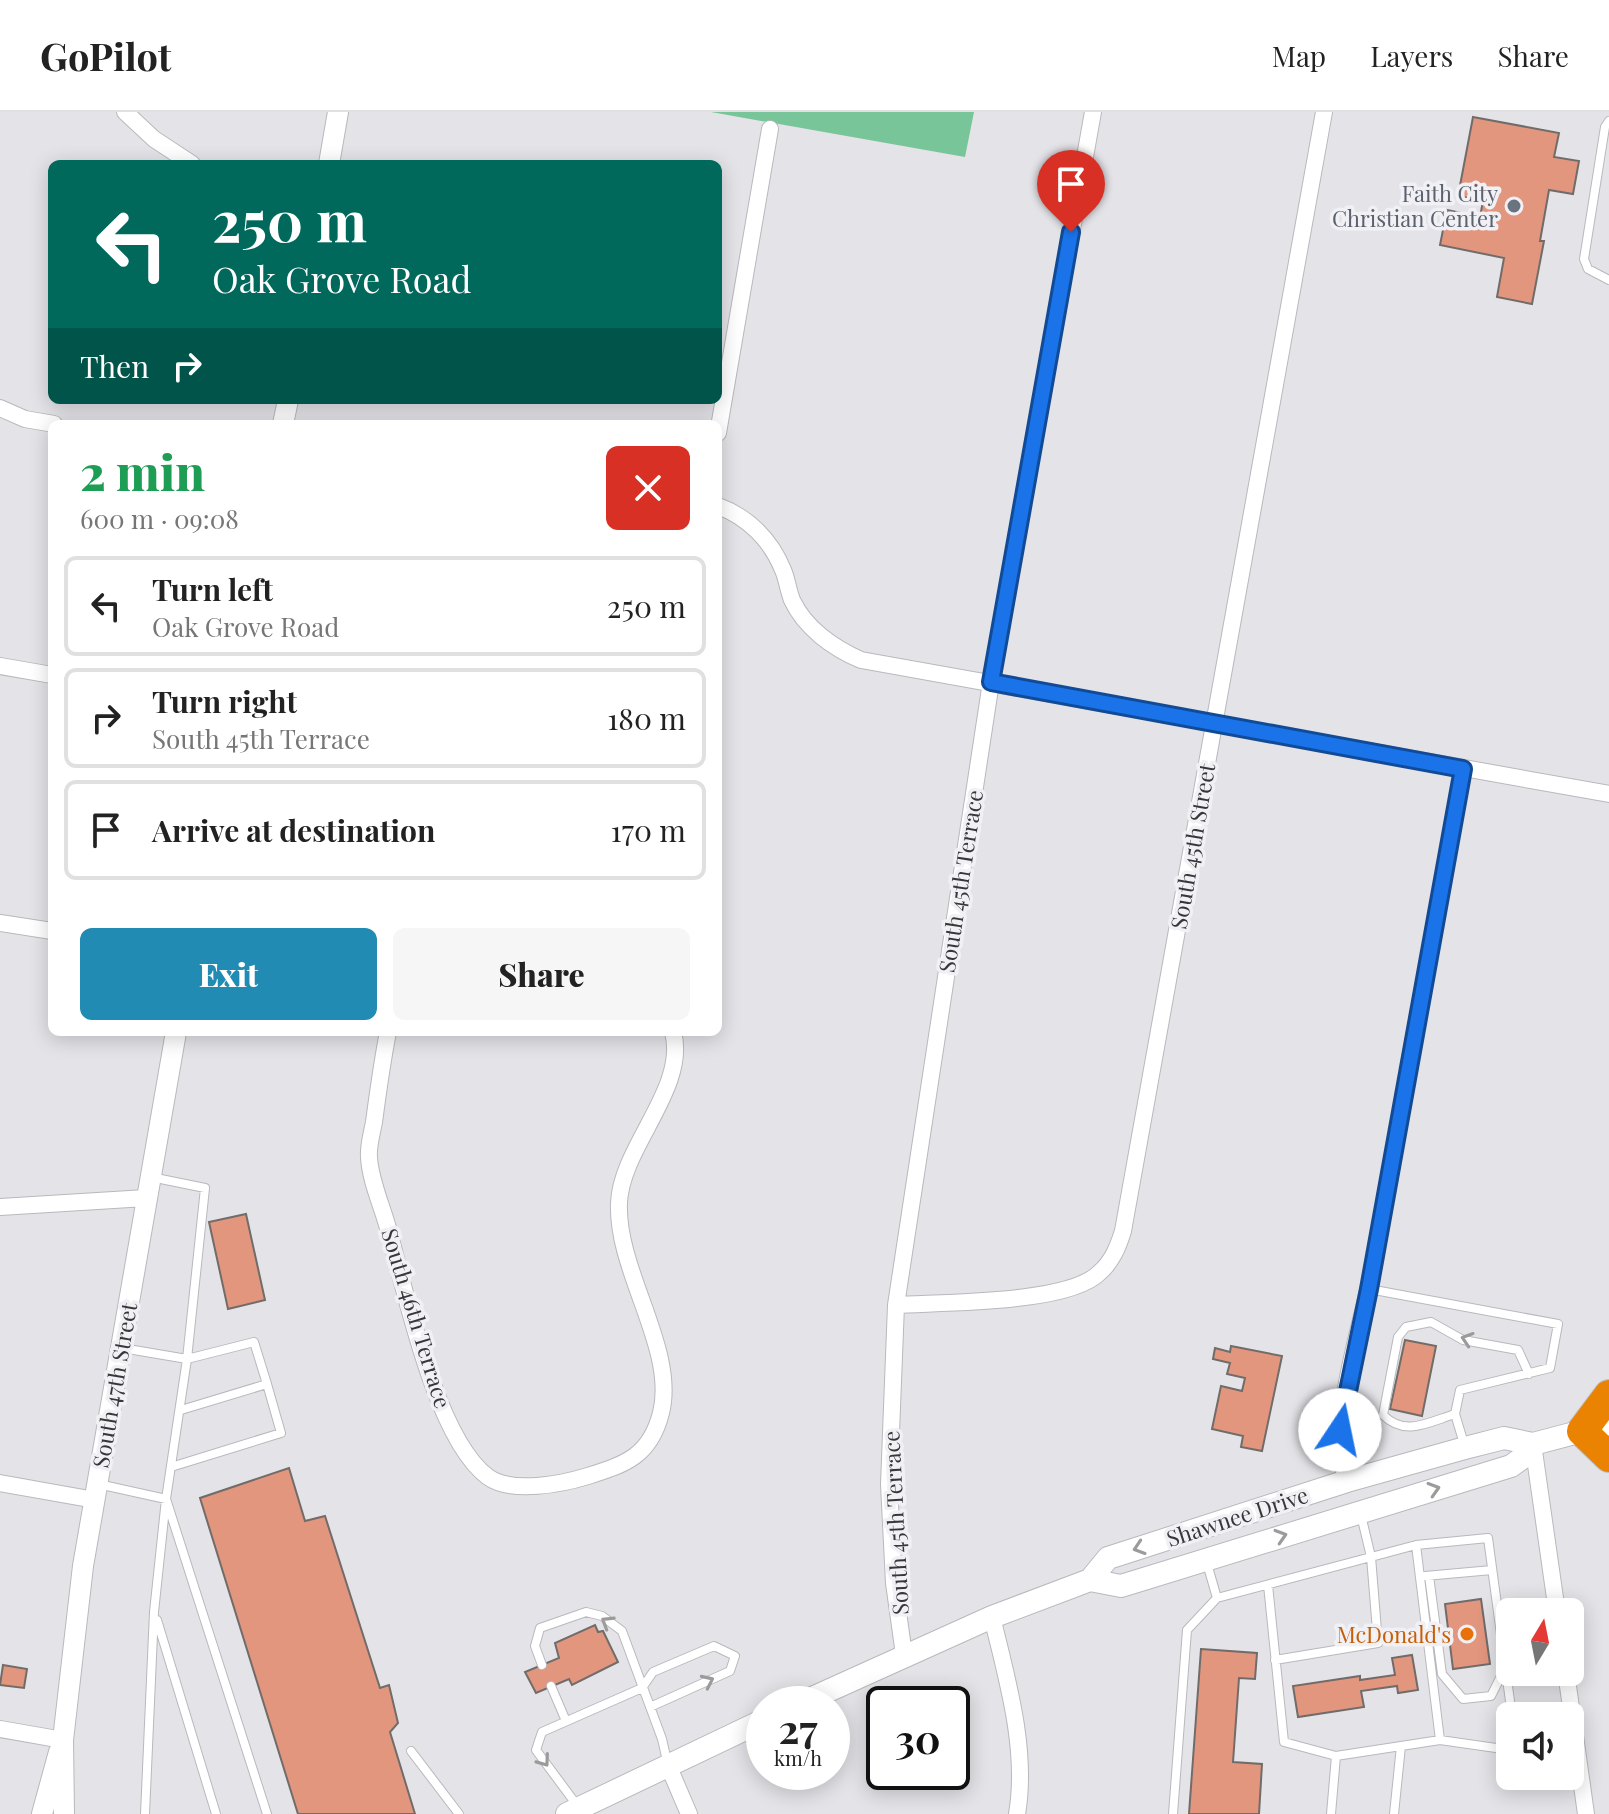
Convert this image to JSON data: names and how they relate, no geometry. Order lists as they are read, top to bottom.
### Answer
{
  "streets": {
    "main road": ["Shawnee Drive"],
    "street": [
      "South 45th Street",
      "South 45th Terrace",
      "South 46th Terrace",
      "South 47th Street"
    ]
  },
  "crossings": [
    ["South 45th Street", "South 45th Terrace"],
    ["South 45th Terrace", "Shawnee Drive"]
  ],
  "places": ["Faith City Christian Center", "McDonald's"],
  "north": "top",
  "page": {
    "header": "GoPilot",
    "nav": ["Map", "Layers", "Share"],
    "turn": ["250 m", "Oak Grove Road"],
    "then": "Then",
    "heading": ["2 min", "600 m · 09:08"],
    "list": [
      {
        "name": "Turn left",
        "note": "Oak Grove Road",
        "value": "250 m"
      },
      {
        "name": "Turn right",
        "note": "South 45th Terrace",
        "value": "180 m"
      },
      {
        "name": "Arrive at destination",
        "value": "170 m"
      }
    ],
    "buttons": ["Exit", "Share"],
    "speed": "27 km/h",
    "limit": "30"
  }
}
